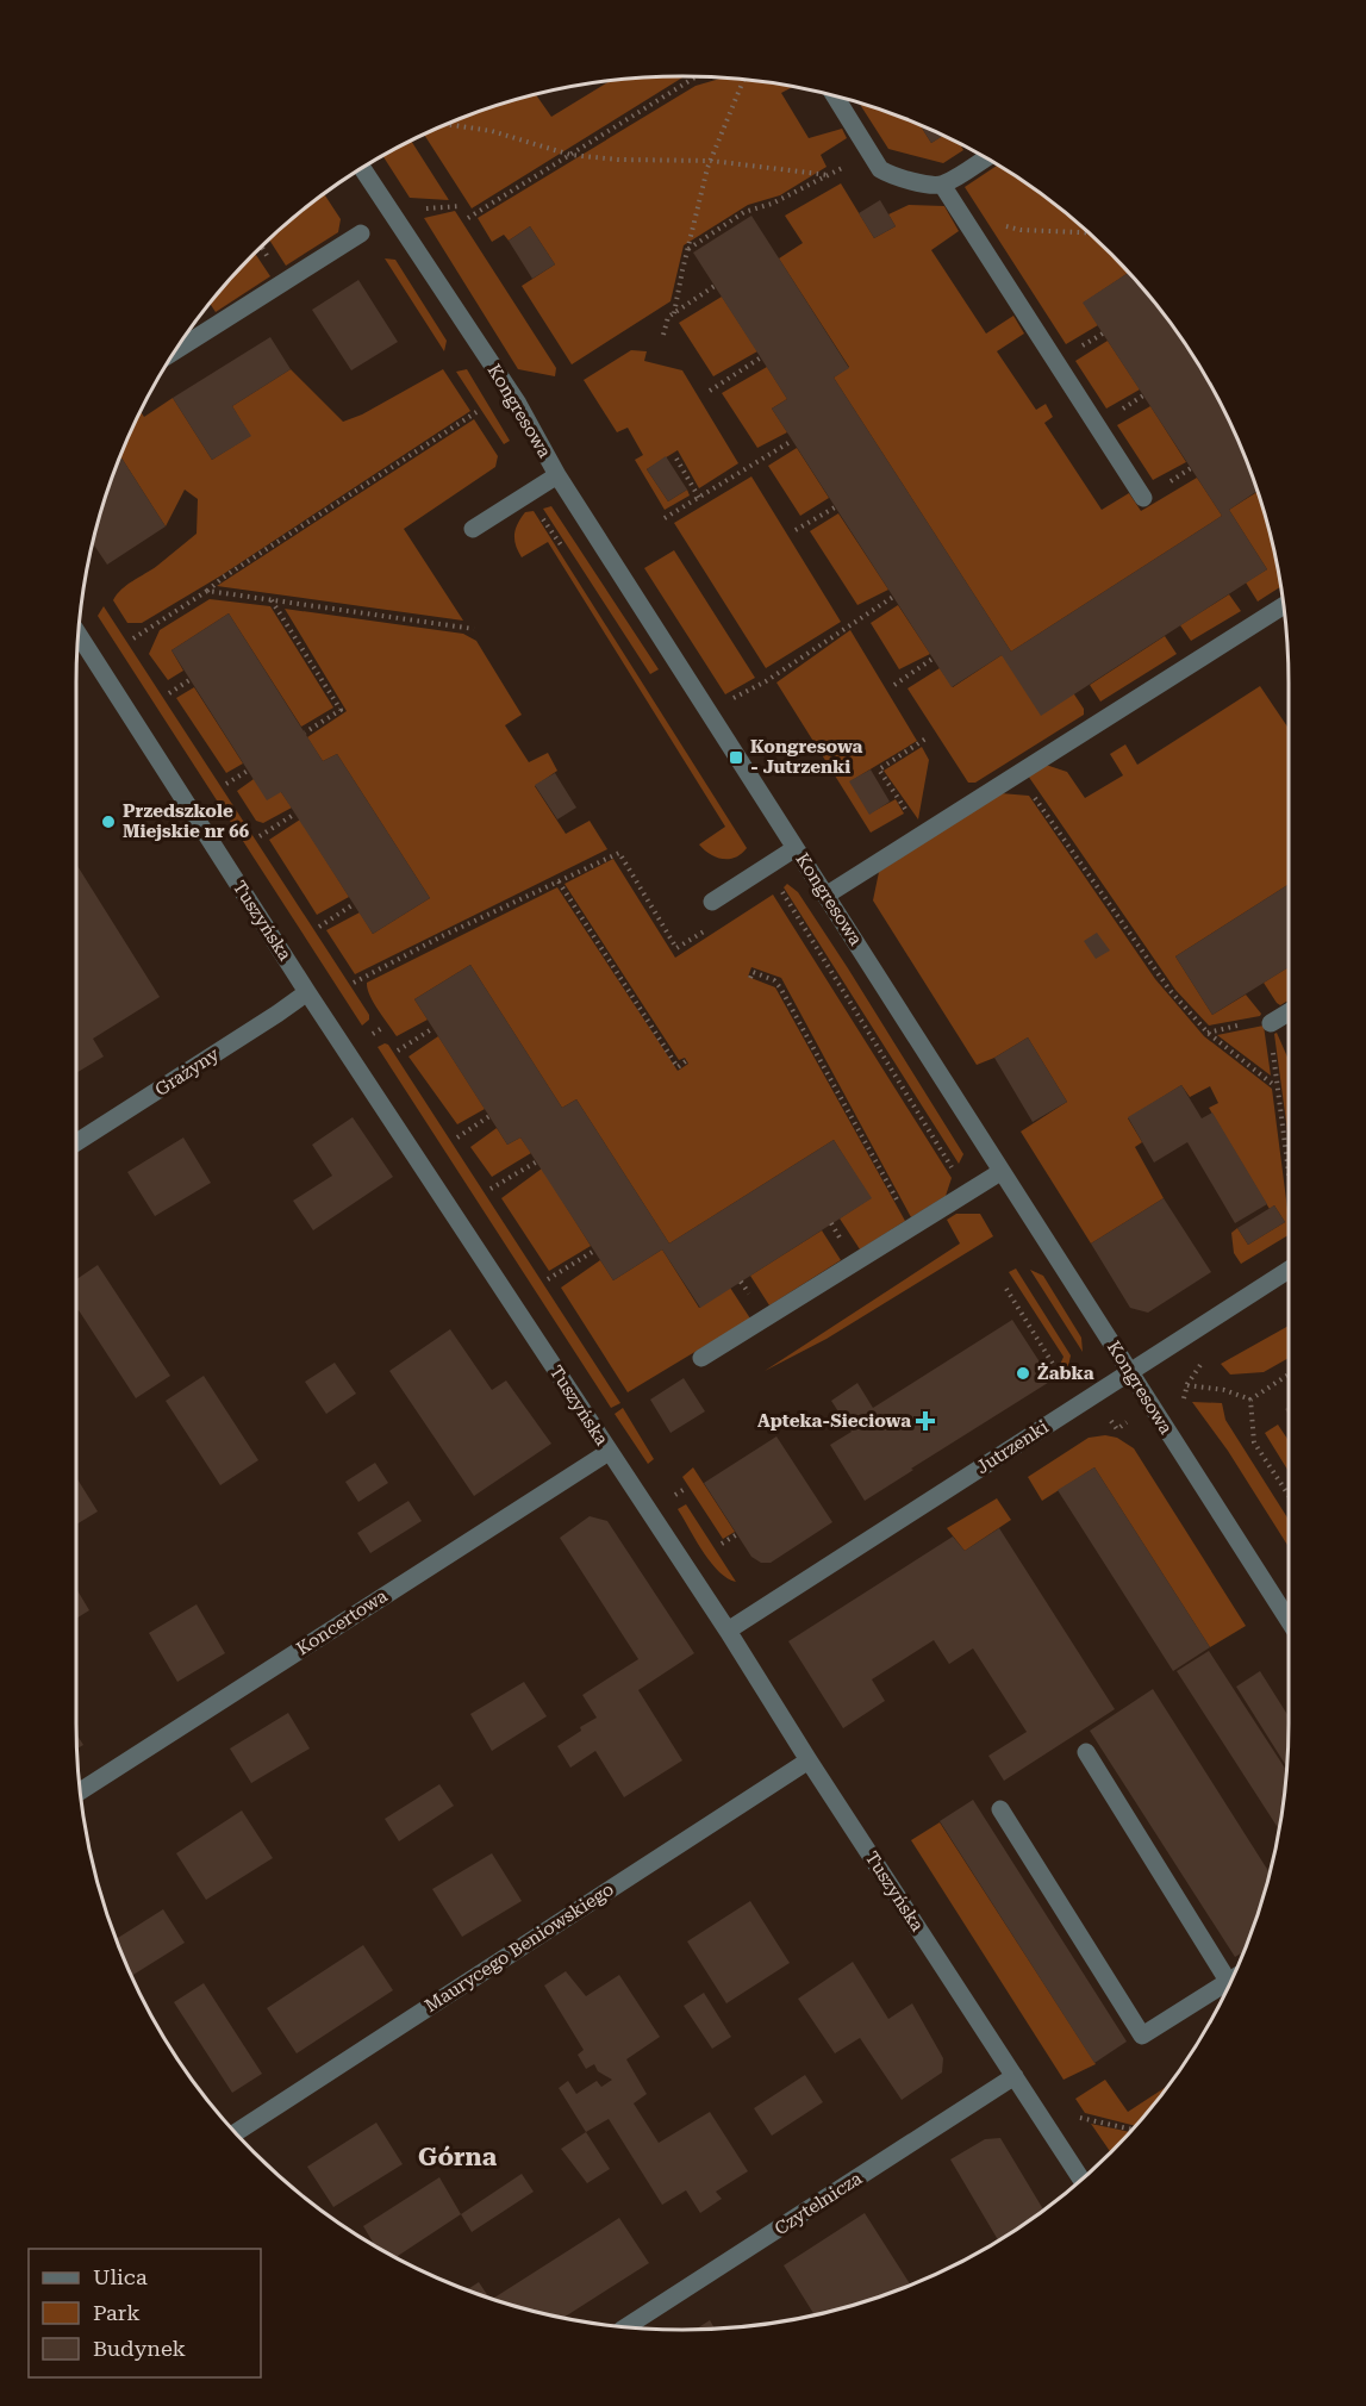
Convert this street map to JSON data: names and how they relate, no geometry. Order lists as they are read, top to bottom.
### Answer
{
  "streets": {
    "street": [
      "Kongresowa",
      "Tuszyńska",
      "Grażyny",
      "Jutrzenki",
      "Koncertowa",
      "Maurycego Beniowskiego",
      "Czytelnicza"
    ]
  },
  "crossings": [
    ["Kongresowa", "Jutrzenki"],
    ["Tuszyńska", "Grażyny"],
    ["Tuszyńska", "Jutrzenki"],
    ["Tuszyńska", "Koncertowa"],
    ["Tuszyńska", "Maurycego Beniowskiego"],
    ["Tuszyńska", "Czytelnicza"]
  ],
  "districts": ["Górna"],
  "places": {
    "transit": ["Kongresowa - Jutrzenki"],
    "other": ["Przedszkole Miejskie nr 66", "Żabka"],
    "health": ["Apteka-Sieciowa"]
  },
  "legend": ["Ulica", "Park", "Budynek"]
}
